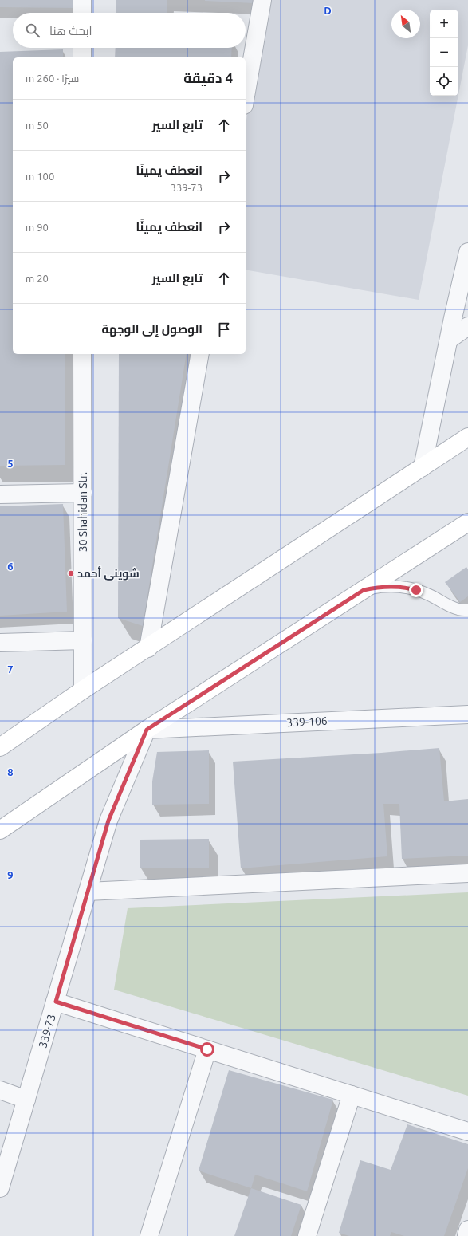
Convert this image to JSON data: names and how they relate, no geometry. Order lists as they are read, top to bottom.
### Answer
{
  "streets": {
    "street": ["30 Shahidan Str.", "339-106", "339-73"]
  },
  "crossings": [
    ["339-106", "339-73"]
  ],
  "places": ["شوینی أحمد"],
  "north": "top left",
  "page": {
    "map_buttons": ["+", "−"],
    "search": "ابحث هنا",
    "heading": ["4 دقيقة", "سيرًا · 260 m"],
    "list": [
      ["تابع السير", "50 m"],
      ["انعطف يمينًا", "339-73", "100 m"],
      ["انعطف يمينًا", "90 m"],
      ["تابع السير", "20 m"],
      "الوصول إلى الوجهة"
    ]
  },
  "grid": {
    "columns": ["D"],
    "rows": [
      "5",
      "6",
      "7",
      "8",
      "9"
    ]
  }
}
